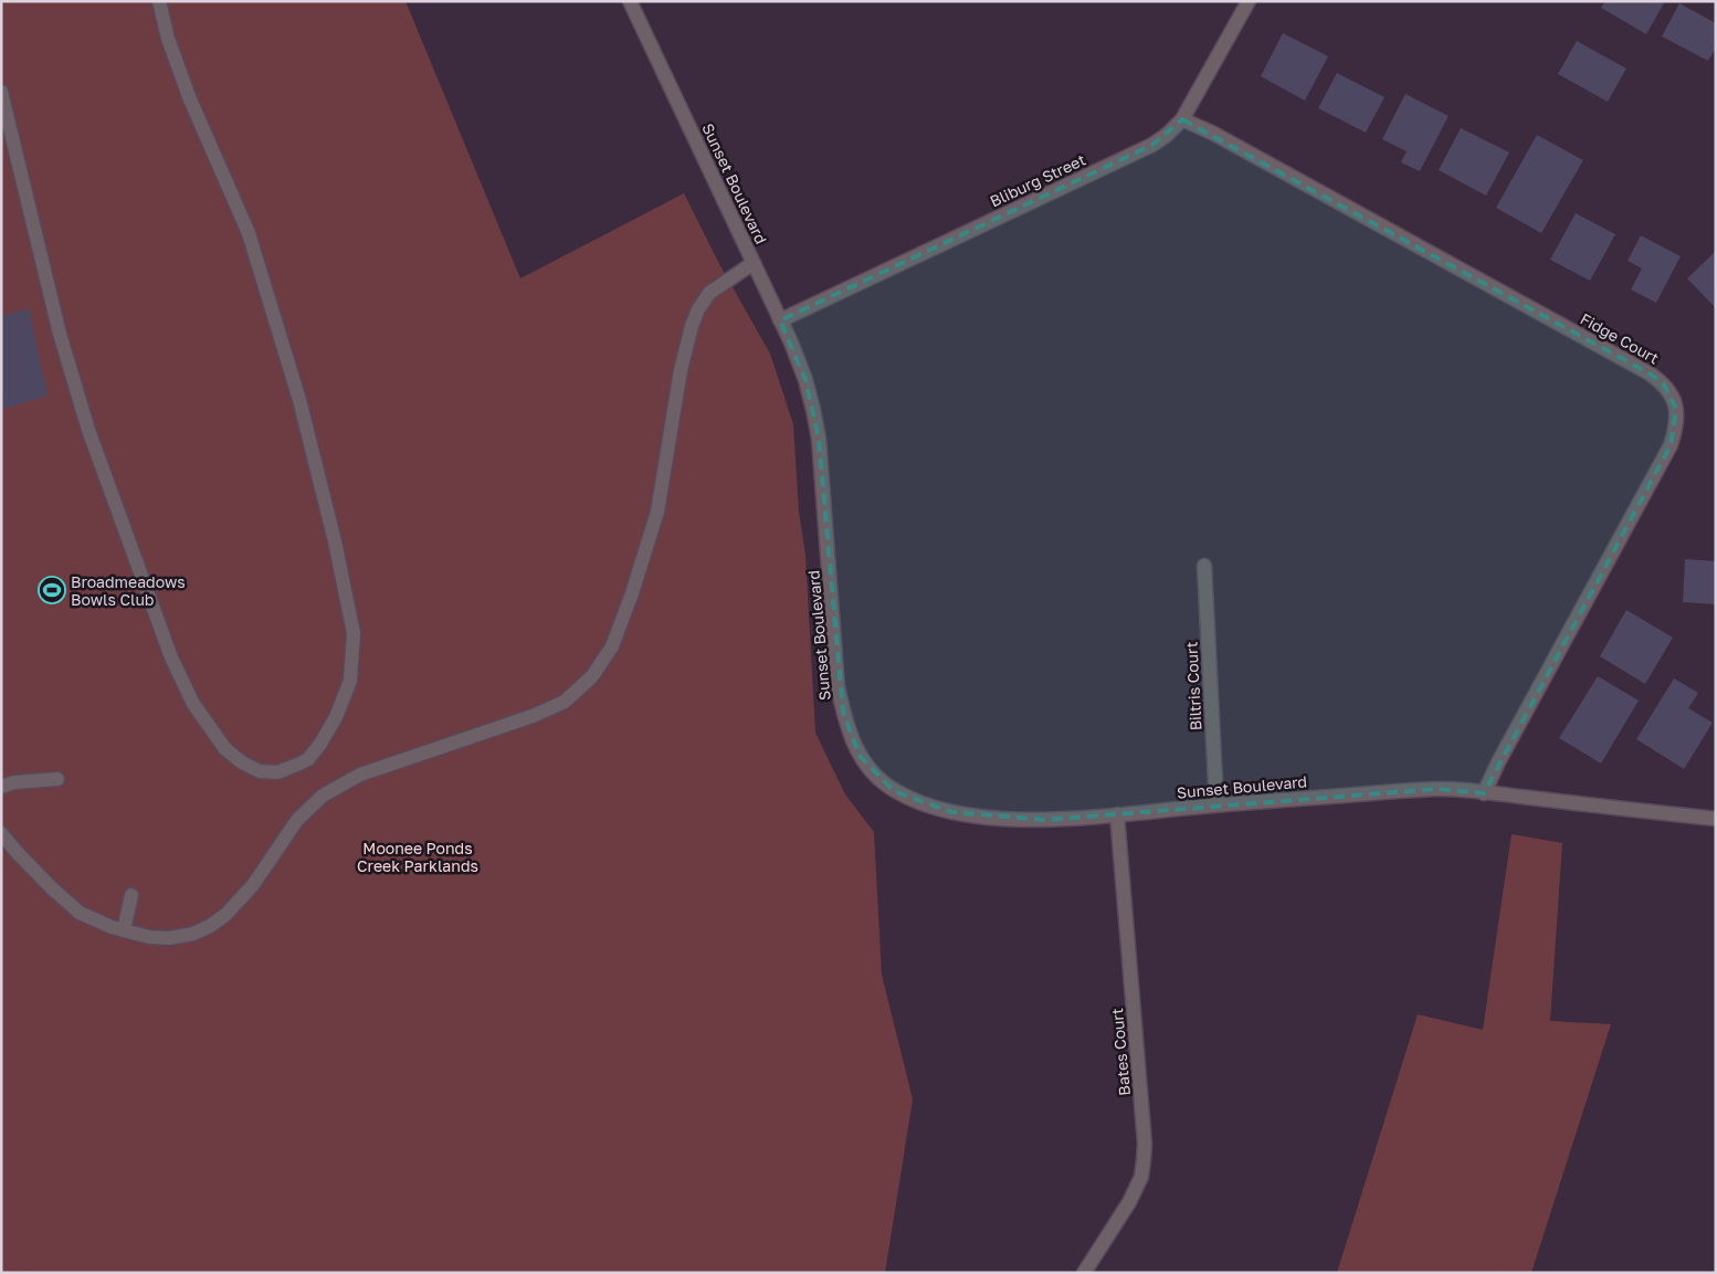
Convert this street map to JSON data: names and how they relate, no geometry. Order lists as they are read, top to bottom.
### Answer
{
  "streets": {
    "street": [
      "Bliburg Street",
      "Sunset Boulevard",
      "Fidge Court",
      "Biltris Court",
      "Bates Court"
    ]
  },
  "crossings": [
    ["Bliburg Street", "Sunset Boulevard"],
    ["Bliburg Street", "Fidge Court"],
    ["Sunset Boulevard", "Fidge Court"],
    ["Sunset Boulevard", "Biltris Court"],
    ["Sunset Boulevard", "Bates Court"]
  ],
  "parks": ["Moonee Ponds Creek Parklands"],
  "places": {
    "sports": ["Broadmeadows Bowls Club"]
  }
}
